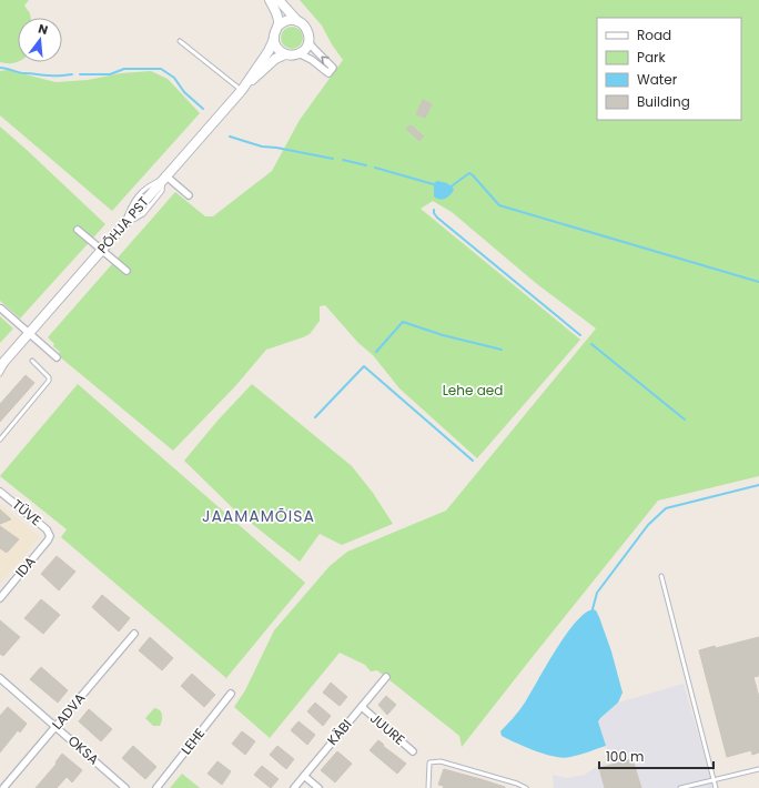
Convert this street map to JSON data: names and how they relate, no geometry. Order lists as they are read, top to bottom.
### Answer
{
  "streets": {
    "street": [
      "PÕHJA PST",
      "TÜVE",
      "IDA",
      "LADVA",
      "JUURE",
      "KÄBI",
      "LEHE",
      "OKSA"
    ]
  },
  "crossings": [
    ["TÜVE", "IDA"],
    ["LADVA", "OKSA"],
    ["JUURE", "KÄBI"]
  ],
  "districts": ["JAAMAMÕISA"],
  "parks": ["Lehe aed"],
  "legend": [
    "Road",
    "Park",
    "Water",
    "Building"
  ],
  "scale_bar": "100 m",
  "north": "top"
}
